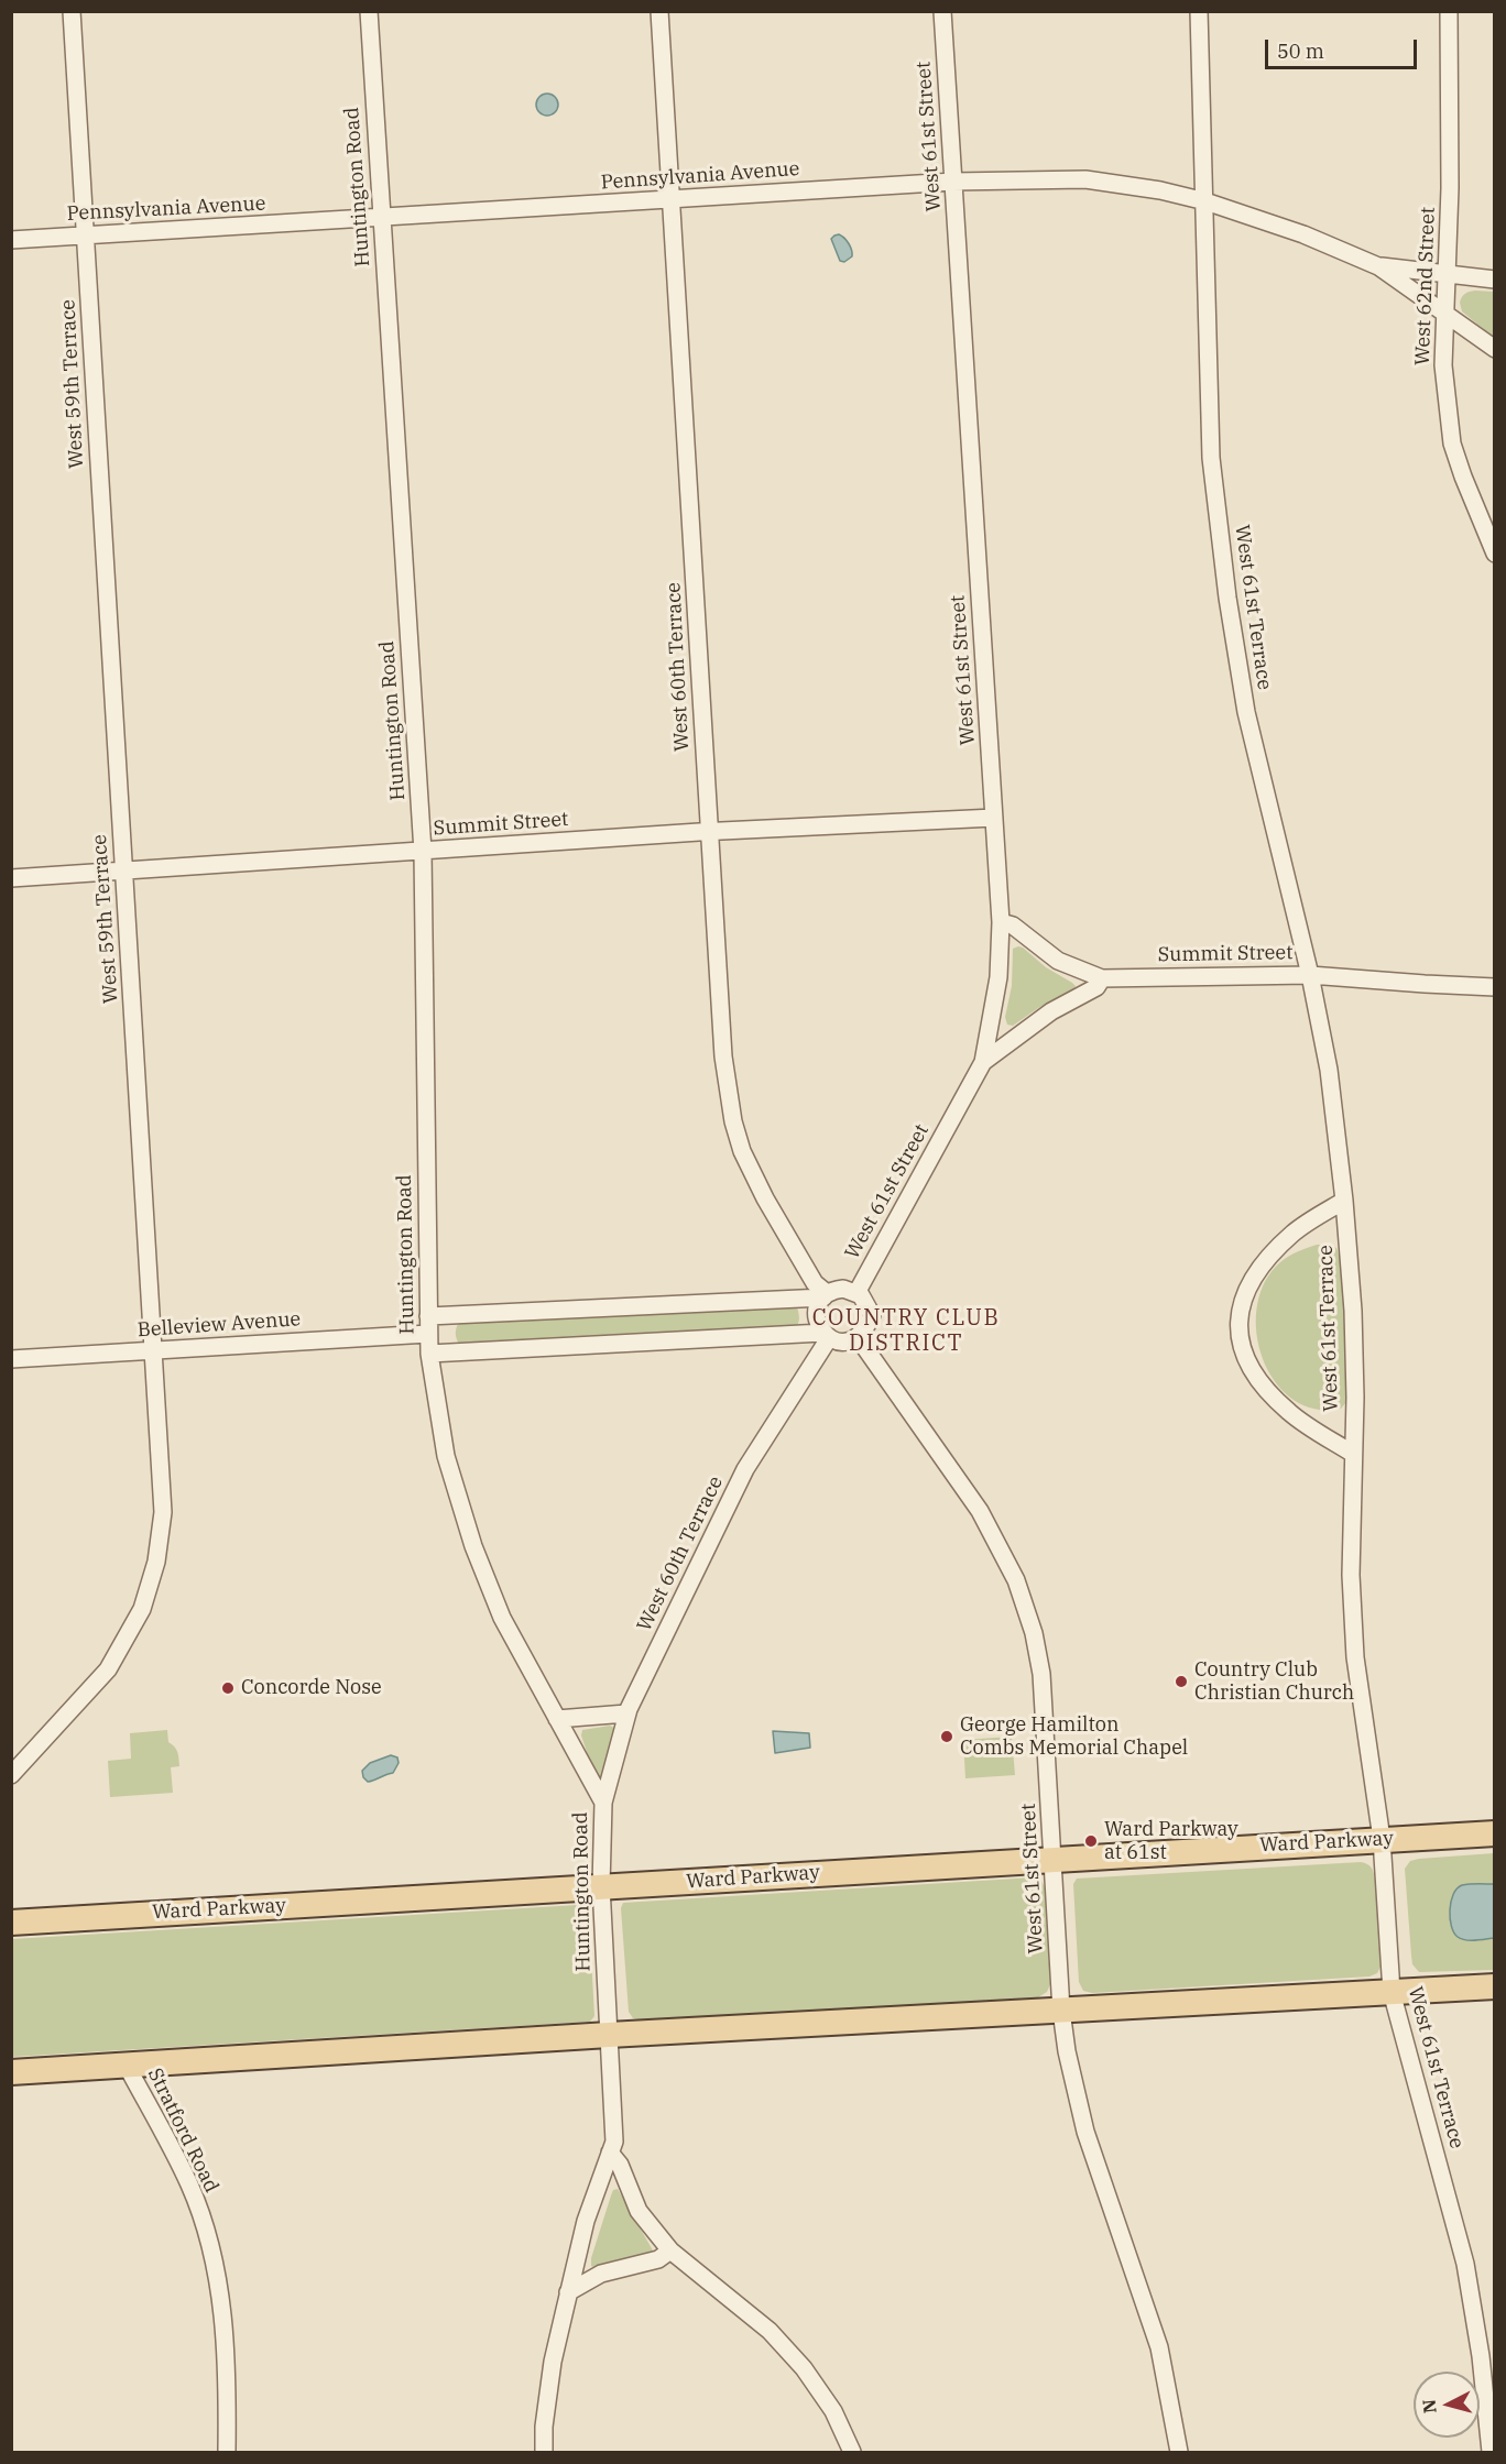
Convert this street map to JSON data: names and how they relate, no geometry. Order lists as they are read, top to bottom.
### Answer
{
  "streets": {
    "main road": ["Ward Parkway"],
    "street": [
      "West 61st Street",
      "Pennsylvania Avenue",
      "Huntington Road",
      "West 62nd Street",
      "West 59th Terrace",
      "West 61st Terrace",
      "West 60th Terrace",
      "Summit Street",
      "Belleview Avenue",
      "Stratford Road"
    ]
  },
  "crossings": [
    ["West 61st Street", "Pennsylvania Avenue"],
    ["West 61st Street", "West 60th Terrace"],
    ["West 61st Street", "Summit Street"],
    ["West 61st Street", "Ward Parkway"],
    ["Pennsylvania Avenue", "Huntington Road"],
    ["Pennsylvania Avenue", "West 62nd Street"],
    ["Pennsylvania Avenue", "West 59th Terrace"],
    ["Pennsylvania Avenue", "West 61st Terrace"],
    ["Pennsylvania Avenue", "West 60th Terrace"],
    ["Huntington Road", "West 60th Terrace"],
    ["Huntington Road", "Summit Street"],
    ["Huntington Road", "Belleview Avenue"],
    ["Huntington Road", "Ward Parkway"],
    ["West 59th Terrace", "Summit Street"],
    ["West 59th Terrace", "Belleview Avenue"],
    ["West 61st Terrace", "Summit Street"],
    ["West 61st Terrace", "Ward Parkway"],
    ["West 60th Terrace", "Summit Street"]
  ],
  "districts": ["COUNTRY CLUB DISTRICT"],
  "places": [
    "Country Club Christian Church",
    "Concorde Nose",
    "George Hamilton Combs Memorial Chapel",
    "Ward Parkway at 61st"
  ],
  "scale_bar": "50 m",
  "north": "left"
}
